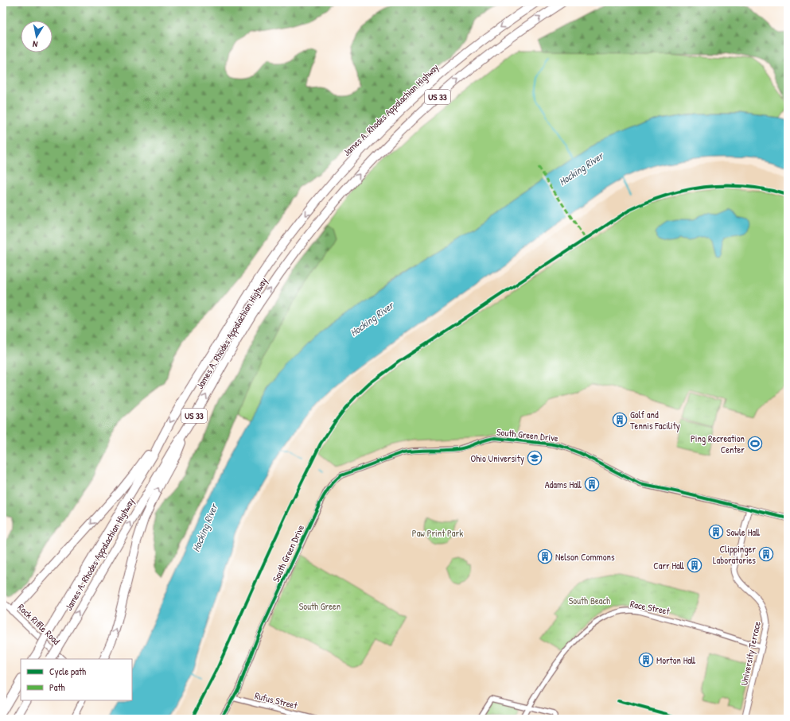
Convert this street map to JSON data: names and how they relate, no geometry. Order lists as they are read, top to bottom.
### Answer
{
  "streets": {
    "highway": ["US 33", "James A. Rhodes Appalachian Highway"],
    "street": [
      "South Green Drive",
      "Race Street",
      "Rock Riffle Road",
      "University Terrace",
      "Rufus Street"
    ]
  },
  "crossings": [
    ["South Green Drive", "University Terrace"],
    ["South Green Drive", "Rufus Street"],
    ["Race Street", "University Terrace"]
  ],
  "water": ["Hocking River"],
  "parks": ["Paw Print Park", "South Beach", "South Green"],
  "places": {
    "building": [
      "Golf and Tennis Facility",
      "Adams Hall",
      "Sowle Hall",
      "Clippinger Laboratories",
      "Nelson Commons",
      "Carr Hall",
      "Morton Hall"
    ],
    "sports": ["Ping Recreation Center"],
    "school or university": ["Ohio University"]
  },
  "legend": ["Cycle path", "Path"],
  "north": "bottom"
}
